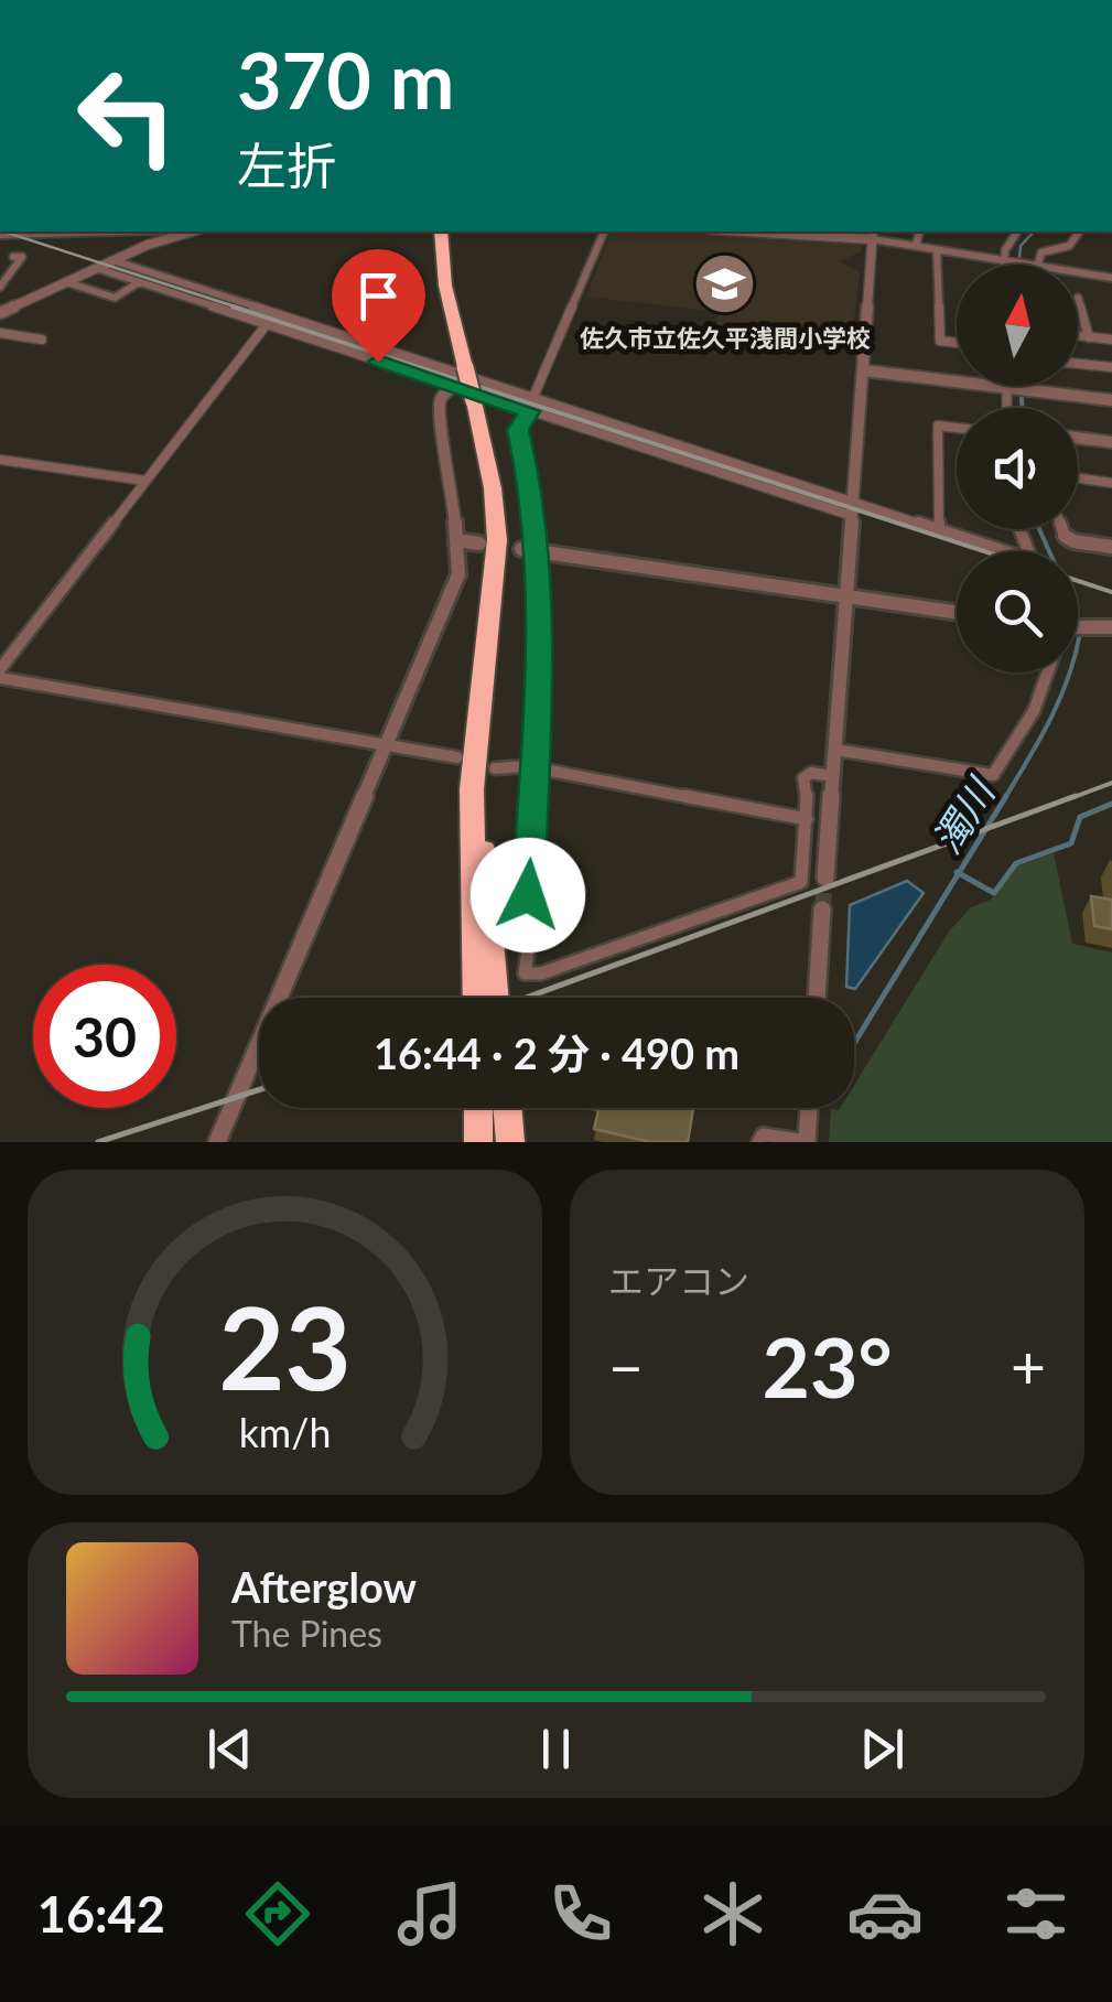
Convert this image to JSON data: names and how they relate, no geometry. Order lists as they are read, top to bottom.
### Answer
{
  "water": ["濁川"],
  "places": {
    "school or university": ["佐久市立佐久平浅間小学校"]
  },
  "north": "top",
  "page": {
    "turn": ["370 m", "左折"],
    "limit": "30",
    "trip": "16:44 · 2 分 · 490 m",
    "tile": "エアコン",
    "heat": ["−", "23°", "+"],
    "song": ["Afterglow", "The Pines"],
    "tabs": "16:42",
    "gauge": ["23", "km/h"]
  }
}
